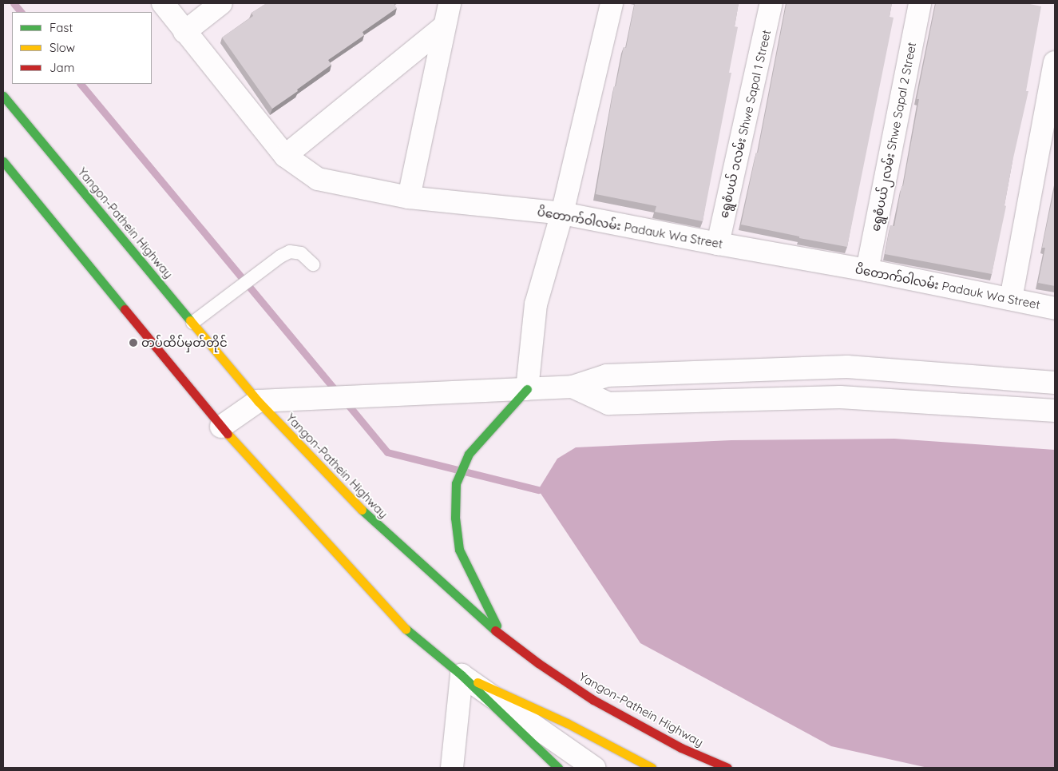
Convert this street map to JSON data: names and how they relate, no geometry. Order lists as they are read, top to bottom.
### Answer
{
  "streets": {
    "main road": ["Yangon-Pathein Highway"],
    "street": ["ရွေစံပယ် ၁လမ်း Shwe Sapal 1 Street", "ရွေစံပယ်၂လမ်း Shwe Sapal 2 Street", "ပိတောက်ဝါလမ်း Padauk Wa Street"]
  },
  "crossings": [
    ["ရွေစံပယ် ၁လမ်း Shwe Sapal 1 Street", "ပိတောက်ဝါလမ်း Padauk Wa Street"],
    ["ရွေစံပယ်၂လမ်း Shwe Sapal 2 Street", "ပိတောက်ဝါလမ်း Padauk Wa Street"]
  ],
  "places": ["တပ်ထိပ်မှတ်တိုင်"],
  "legend": ["Fast", "Slow", "Jam"]
}
